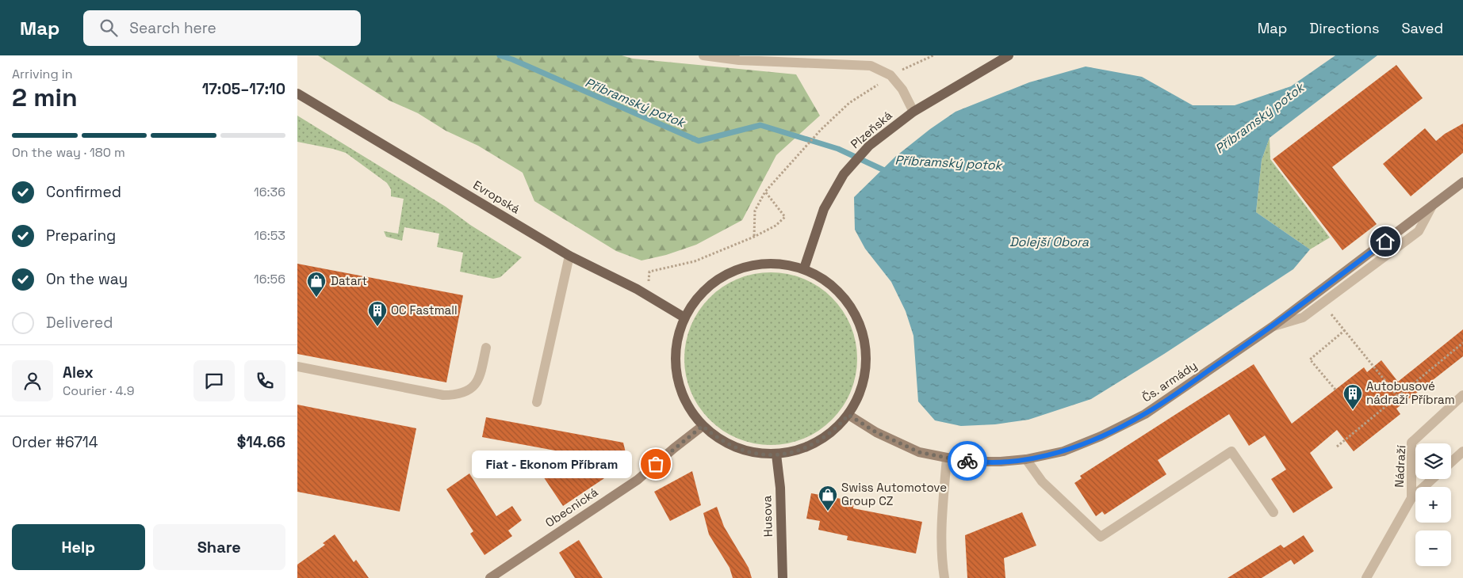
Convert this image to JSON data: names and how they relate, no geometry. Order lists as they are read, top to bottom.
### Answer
{
  "streets": {
    "main road": ["Plzeňská", "Evropská", "Husova"],
    "street": ["Čs. armády", "Nádraží", "Obecnická"]
  },
  "water": ["Příbramský potok", "Dolejší Obora"],
  "places": {
    "shop": ["Datart", "Swiss Automotove Group CZ"],
    "building": ["OC Fastmall", "Autobusové nádraží Příbram"],
    "other": ["Fiat - Ekonom Příbram"]
  },
  "page": {
    "header": "Map",
    "search": "Search here",
    "nav": ["Map", "Directions", "Saved"],
    "heading": ["2 min", "Arriving in", "17:05–17:10"],
    "panel": [
      "Alex",
      "Courier · 4.9",
      "Order #6714",
      "$14.66"
    ],
    "bar": "On the way · 180 m",
    "list": [
      ["Confirmed", "16:36"],
      ["Preparing", "16:53"],
      ["On the way", "16:56"],
      "Delivered"
    ],
    "map_buttons": ["+", "−"],
    "bubble": "Fiat - Ekonom Příbram",
    "buttons": ["Help", "Share"]
  }
}
